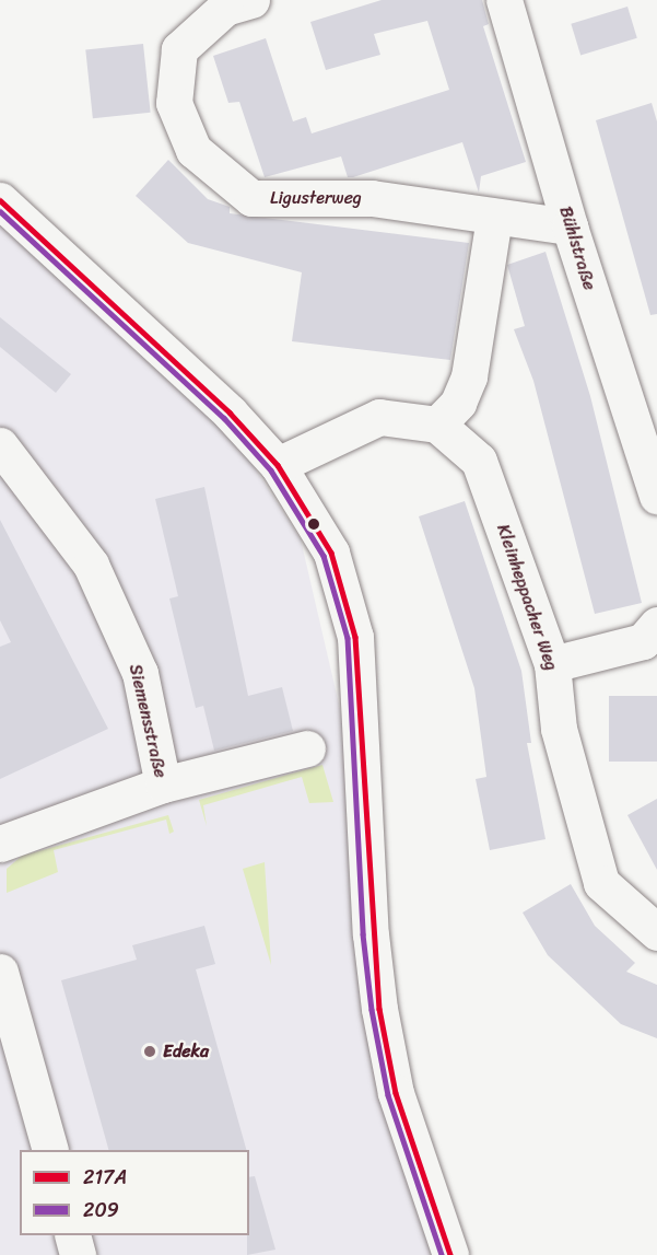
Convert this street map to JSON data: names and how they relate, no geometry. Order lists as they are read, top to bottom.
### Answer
{
  "streets": {
    "street": [
      "Ligusterweg",
      "Bühlstraße",
      "Kleinheppacher Weg",
      "Siemensstraße"
    ]
  },
  "crossings": [
    ["Ligusterweg", "Bühlstraße"]
  ],
  "places": ["Edeka"],
  "lines": ["transit line 217A", "transit line 209"],
  "legend": ["217A", "209"]
}
